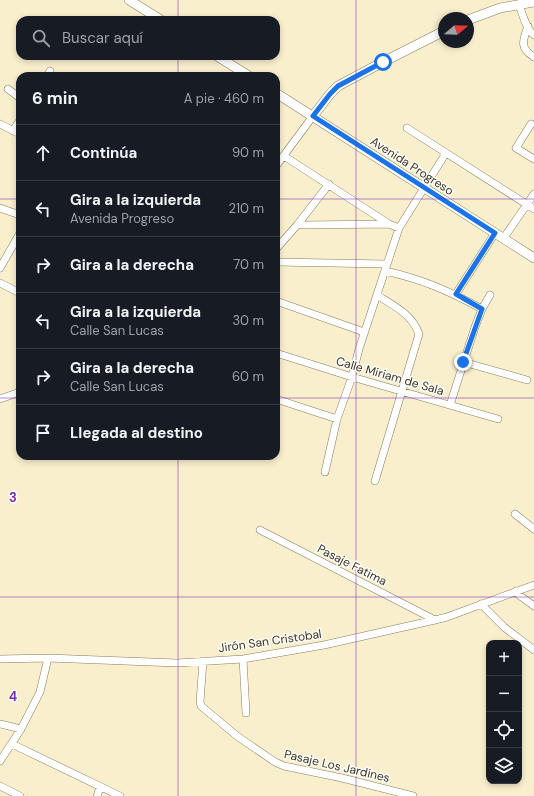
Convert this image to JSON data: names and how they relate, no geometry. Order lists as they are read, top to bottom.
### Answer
{
  "streets": {
    "street": [
      "Avenida Progreso",
      "Calle Miriam de Sala",
      "Pasaje Fatima",
      "Jirón San Cristobal",
      "Pasaje Los Jardines"
    ]
  },
  "crossings": [
    ["Pasaje Fatima", "Jirón San Cristobal"],
    ["Jirón San Cristobal", "Pasaje Los Jardines"]
  ],
  "north": "right",
  "page": {
    "search": "Buscar aquí",
    "heading": ["6 min", "A pie · 460 m"],
    "list": [
      ["Continúa", "90 m"],
      ["Gira a la izquierda", "Avenida Progreso", "210 m"],
      ["Gira a la derecha", "70 m"],
      ["Gira a la izquierda", "Calle San Lucas", "30 m"],
      ["Gira a la derecha", "Calle San Lucas", "60 m"],
      "Llegada al destino"
    ],
    "map_buttons": ["+", "−"]
  },
  "grid": {
    "rows": ["3", "4"]
  }
}
